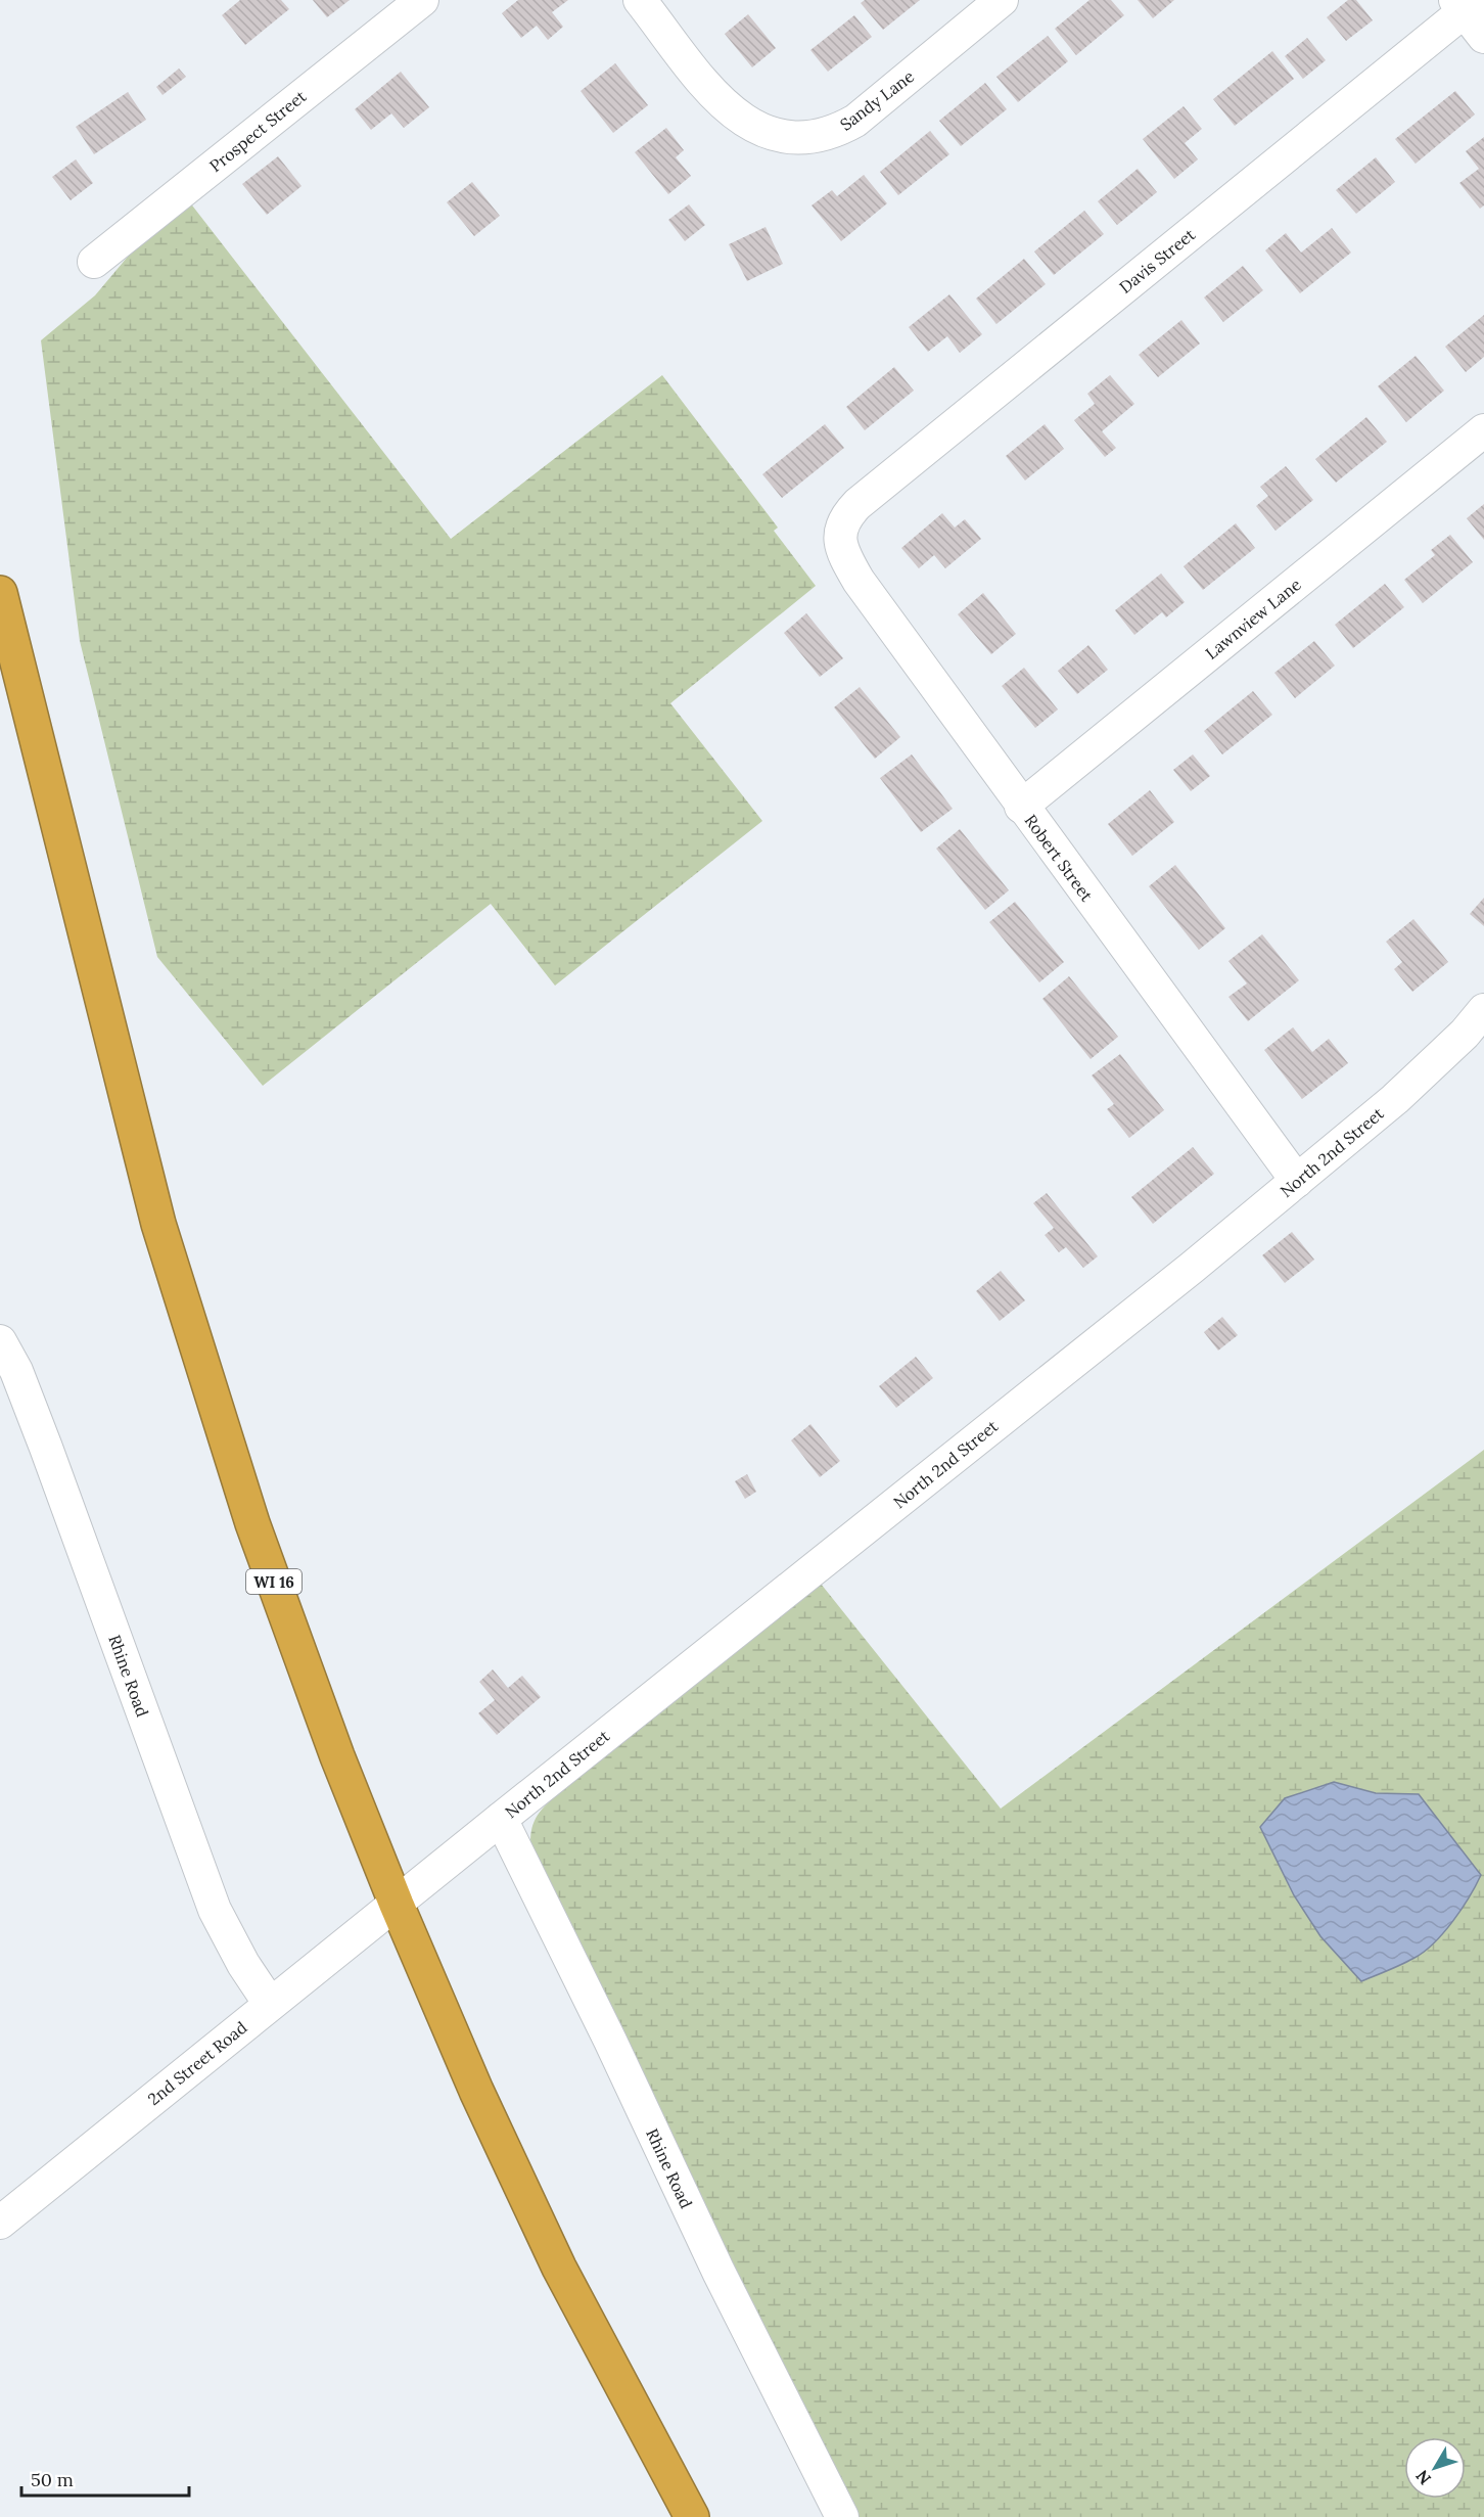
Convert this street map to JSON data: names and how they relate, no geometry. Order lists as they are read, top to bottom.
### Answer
{
  "streets": {
    "highway": ["WI 16"],
    "street": [
      "Sandy Lane",
      "Prospect Street",
      "Davis Street",
      "Lawnview Lane",
      "Robert Street",
      "North 2nd Street",
      "Rhine Road",
      "2nd Street Road"
    ]
  },
  "crossings": [
    ["Davis Street", "Robert Street"],
    ["Lawnview Lane", "Robert Street"],
    ["Robert Street", "North 2nd Street"],
    ["North 2nd Street", "WI 16"],
    ["North 2nd Street", "Rhine Road"],
    ["North 2nd Street", "2nd Street Road"],
    ["WI 16", "2nd Street Road"],
    ["Rhine Road", "2nd Street Road"]
  ],
  "scale_bar": "50 m",
  "north": "bottom left"
}
